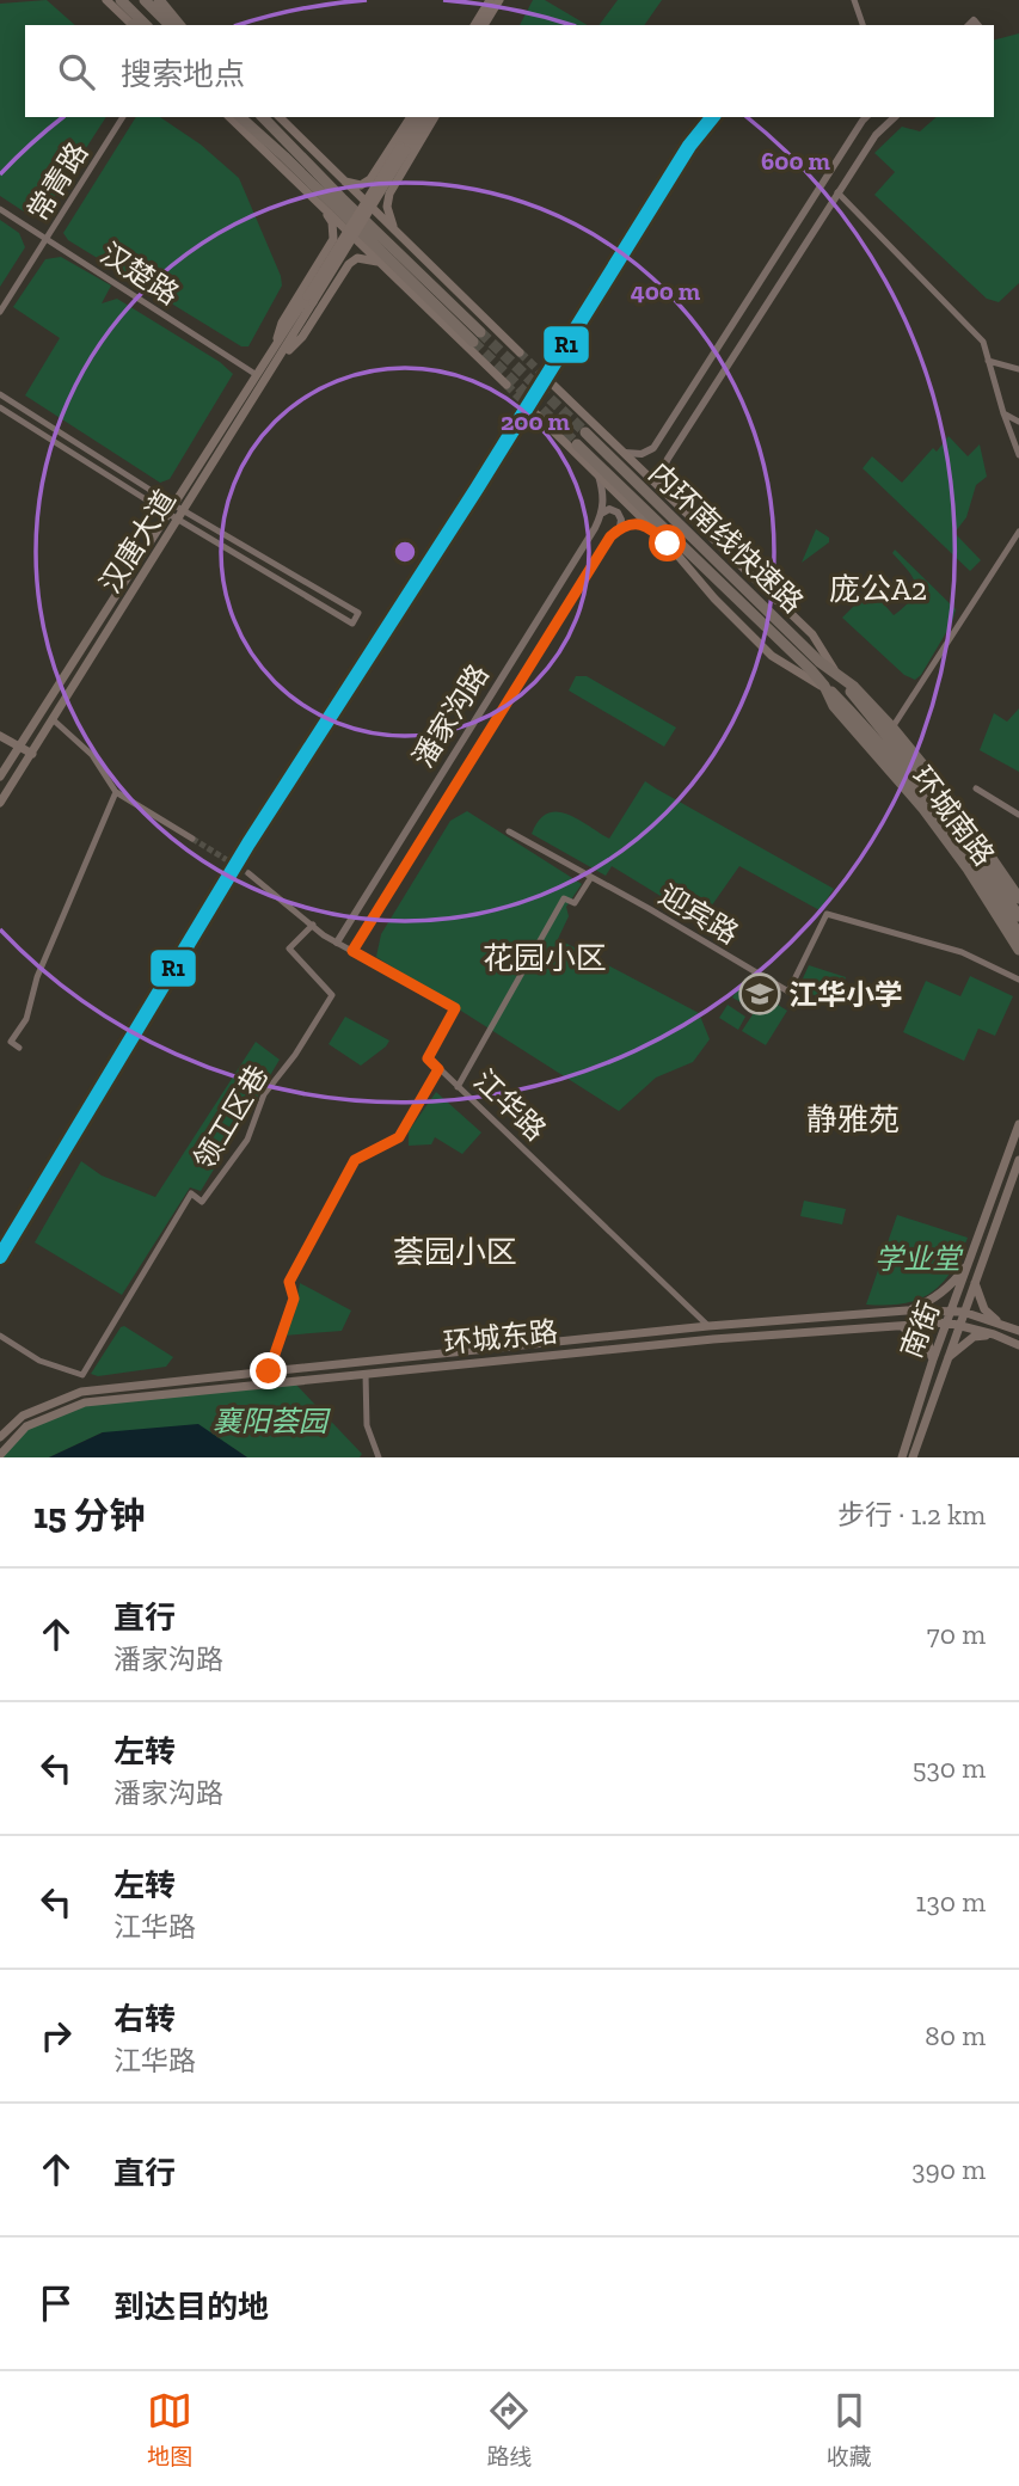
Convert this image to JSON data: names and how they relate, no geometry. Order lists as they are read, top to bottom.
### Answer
{
  "streets": {
    "highway": ["内环南线快速路", "环城南路"],
    "main road": ["汉唐大道", "南街", "环城东路"],
    "street": [
      "常青路",
      "汉楚路",
      "潘家沟路",
      "迎宾路",
      "江华路",
      "领工区巷"
    ]
  },
  "crossings": [
    ["常青路", "汉楚路"],
    ["汉楚路", "汉唐大道"],
    ["内环南线快速路", "环城南路"],
    ["潘家沟路", "江华路"],
    ["江华路", "领工区巷"],
    ["江华路", "环城东路"],
    ["南街", "环城东路"]
  ],
  "districts": [
    "庞公A2",
    "花园小区",
    "静雅苑",
    "荟园小区"
  ],
  "parks": ["学业堂", "襄阳荟园"],
  "places": {
    "school or university": ["江华小学"]
  },
  "lines": ["transit line R1"],
  "page": {
    "search": "搜索地点",
    "heading": ["15 分钟", "步行 · 1.2 km"],
    "list": [
      ["直行", "潘家沟路", "70 m"],
      ["左转", "潘家沟路", "530 m"],
      ["左转", "江华路", "130 m"],
      ["右转", "江华路", "80 m"],
      ["直行", "390 m"],
      "到达目的地"
    ],
    "nav": ["地图", "路线", "收藏"]
  },
  "rings": ["600 m", "400 m", "200 m"]
}
